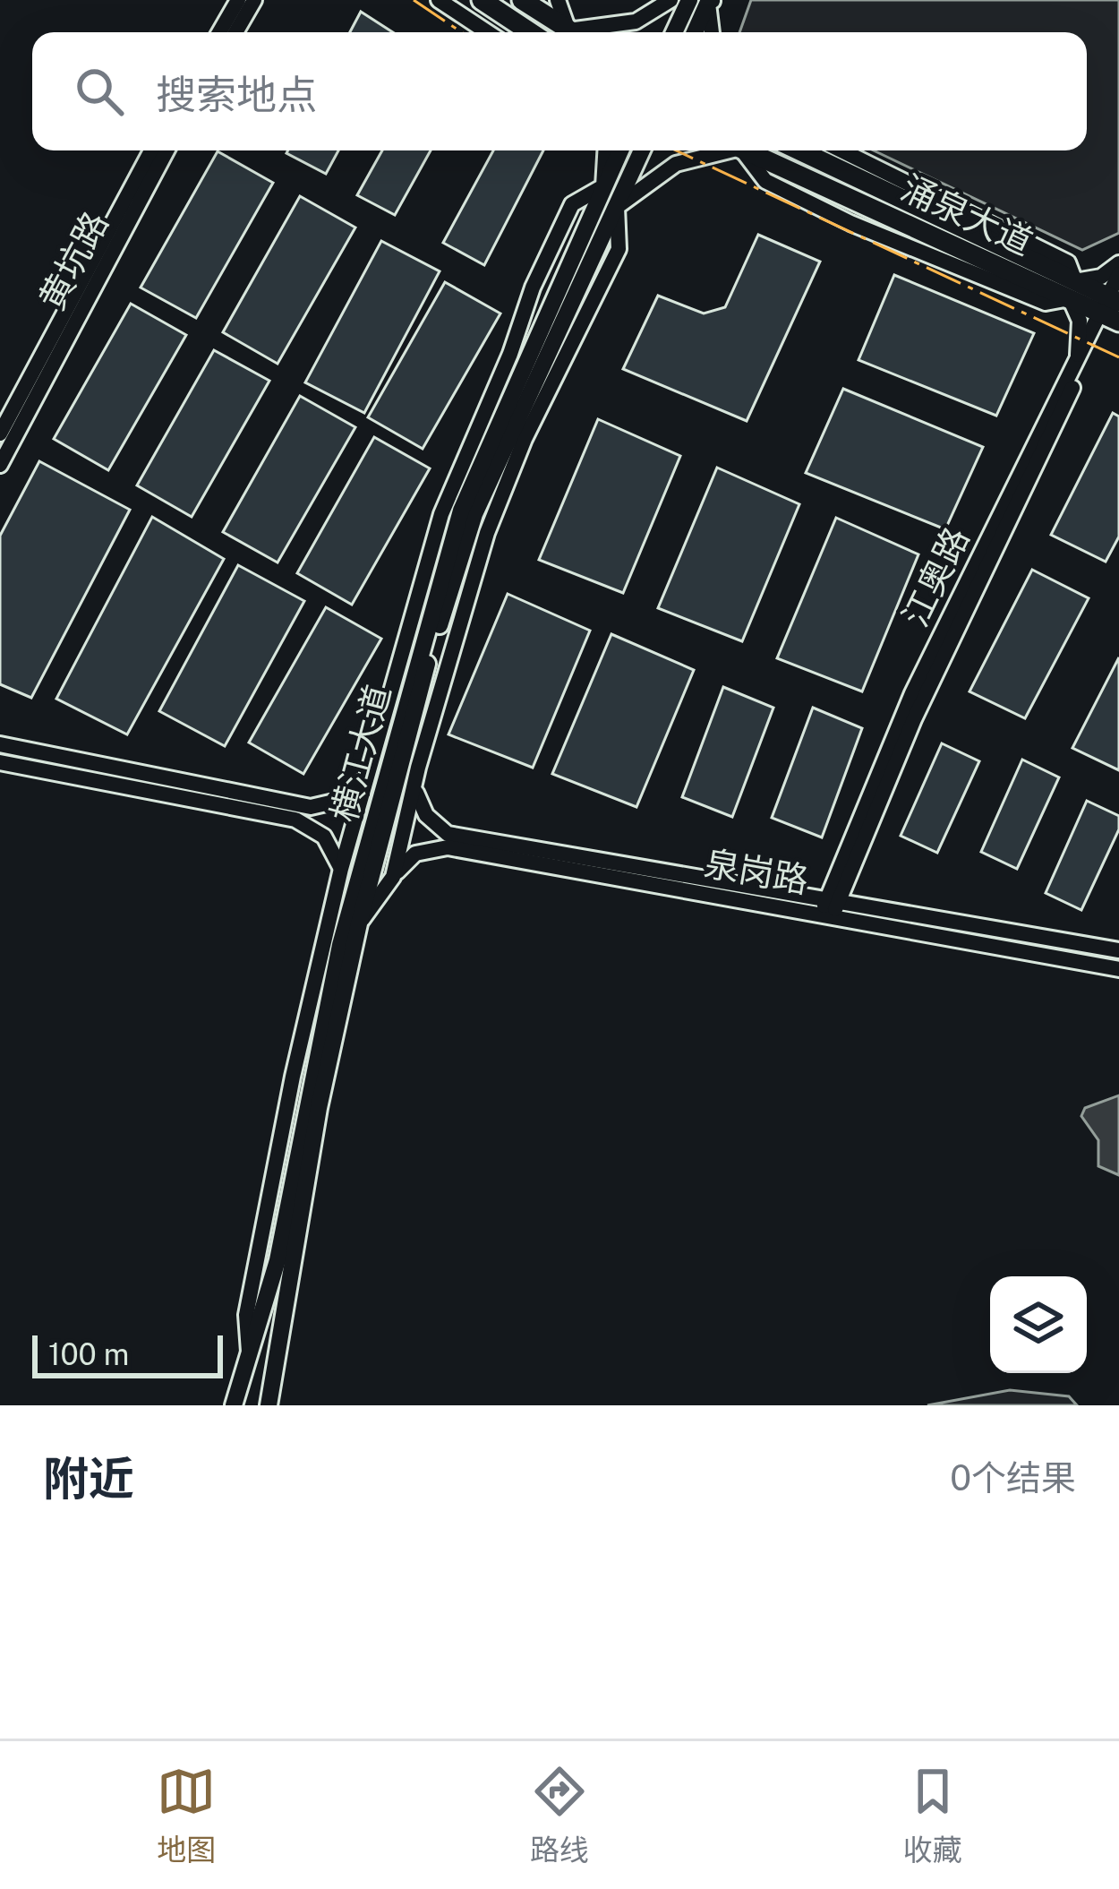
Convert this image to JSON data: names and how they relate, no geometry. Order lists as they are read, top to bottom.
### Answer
{
  "streets": {
    "main road": ["涌泉大道", "横江大道"],
    "street": ["黄坑路", "江奥路", "泉岗路"]
  },
  "crossings": [
    ["涌泉大道", "江奥路"],
    ["江奥路", "泉岗路"]
  ],
  "scale_bar": "100 m",
  "page": {
    "search": "搜索地点",
    "scale": "100 m",
    "heading": ["附近", "0个结果"],
    "nav": ["地图", "路线", "收藏"]
  }
}
